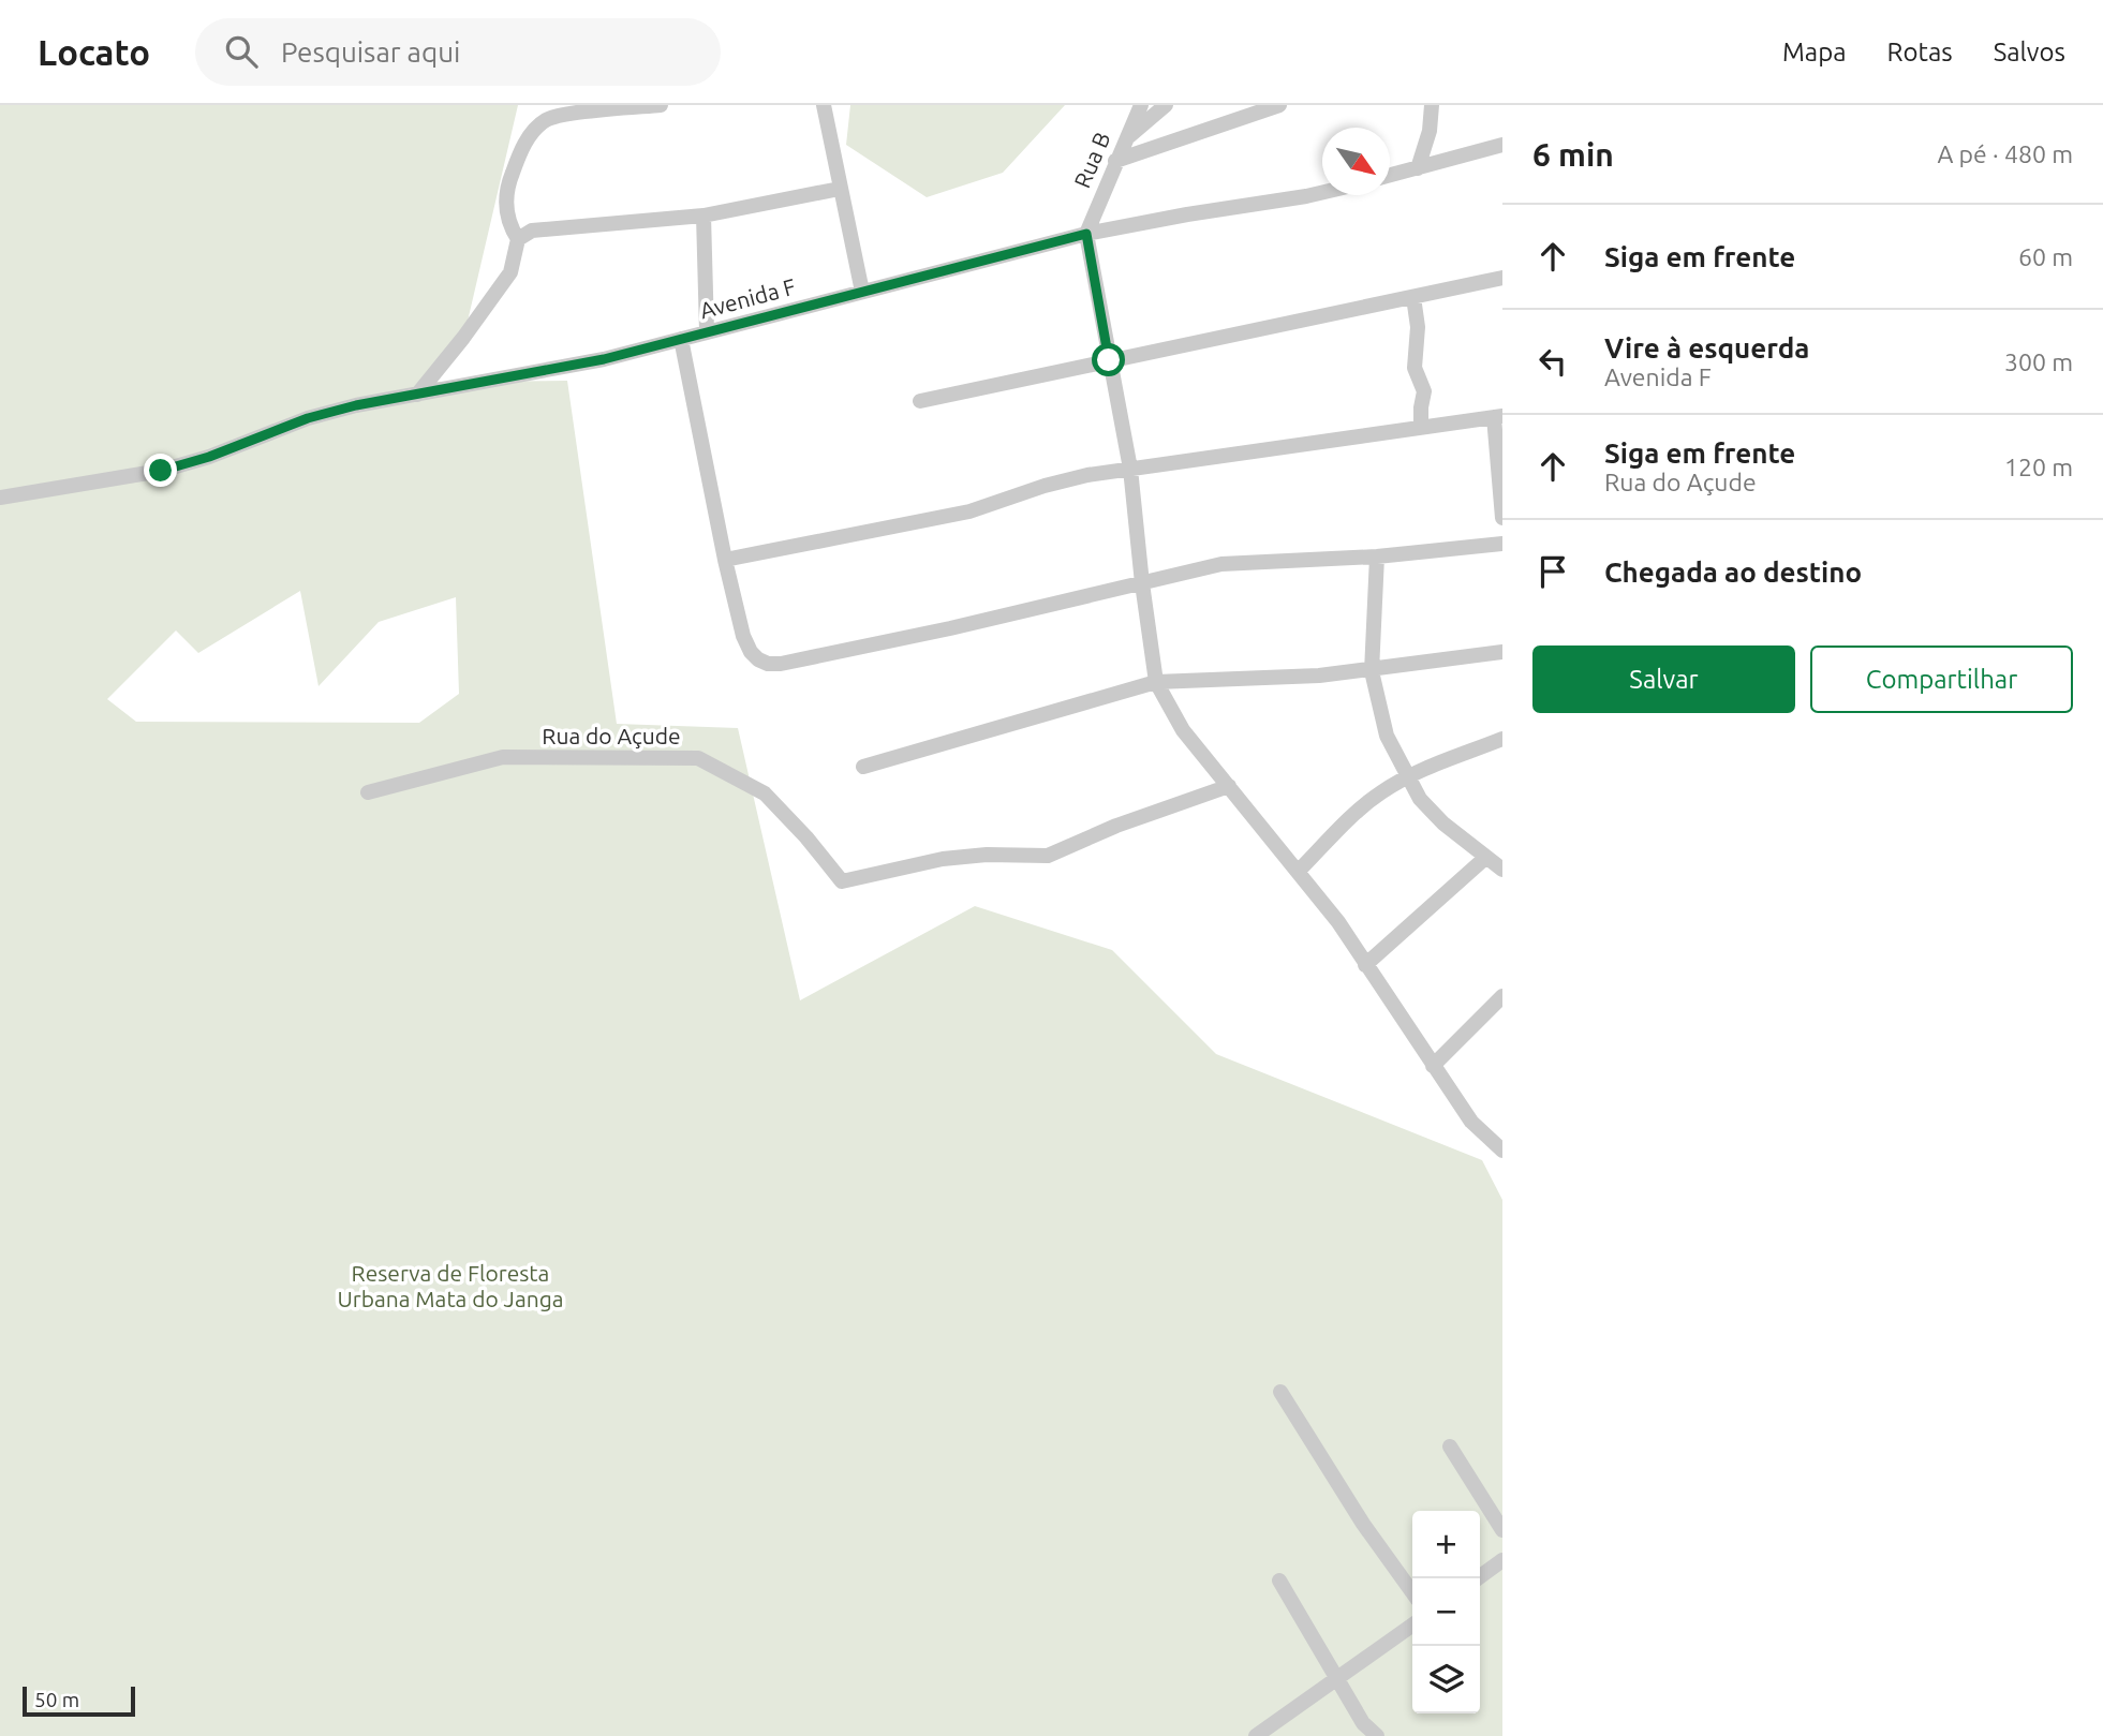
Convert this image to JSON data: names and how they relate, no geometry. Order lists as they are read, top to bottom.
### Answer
{
  "streets": {
    "street": ["Rua B", "Avenida F", "Rua do Açude"]
  },
  "crossings": [
    ["Rua B", "Avenida F"]
  ],
  "parks": ["Reserva de Floresta Urbana Mata do Janga"],
  "scale_bar": "50 m",
  "north": "bottom right",
  "page": {
    "header": "Locato",
    "search": "Pesquisar aqui",
    "nav": ["Mapa", "Rotas", "Salvos"],
    "heading": ["6 min", "A pé · 480 m"],
    "list": [
      ["Siga em frente", "60 m"],
      ["Vire à esquerda", "Avenida F", "300 m"],
      ["Siga em frente", "Rua do Açude", "120 m"],
      "Chegada ao destino"
    ],
    "buttons": ["Salvar", "Compartilhar"],
    "map_buttons": ["+", "−"],
    "scale": "50 m"
  }
}
